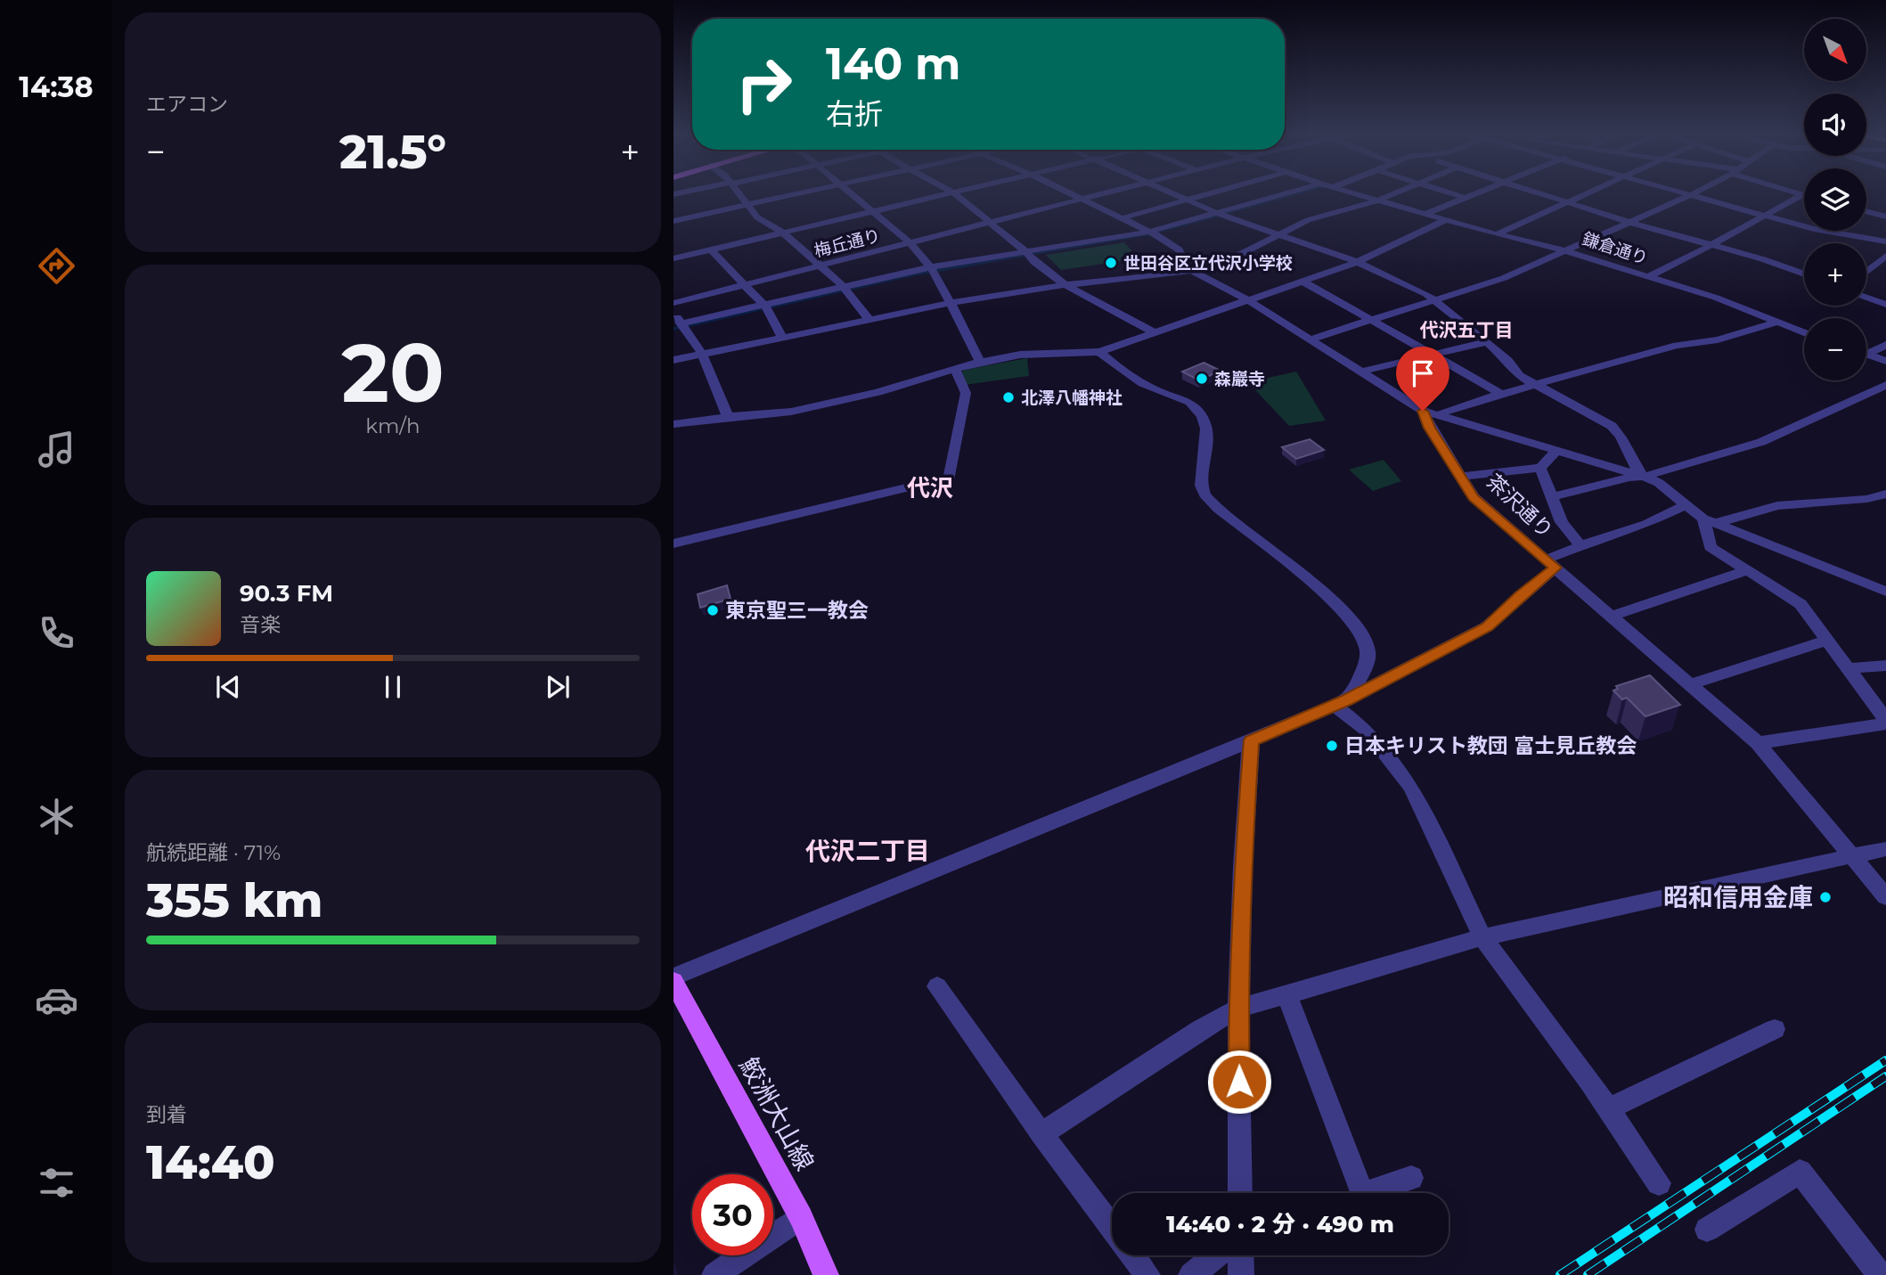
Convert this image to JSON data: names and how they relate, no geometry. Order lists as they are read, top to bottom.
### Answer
{
  "streets": {
    "main road": ["鮫洲大山線"],
    "street": ["梅丘通り", "鎌倉通り", "茶沢通り"]
  },
  "districts": ["代沢五丁目", "代沢", "代沢二丁目"],
  "places": [
    "世田谷区立代沢小学校",
    "森巖寺",
    "北澤八幡神社",
    "東京聖三一教会",
    "日本キリスト教団 富士見丘教会",
    "昭和信用金庫"
  ],
  "north": "bottom right",
  "page": {
    "tabs": "14:38",
    "tile": [
      "エアコン",
      ["20", "km/h"],
      ["航続距離 · 71%", "355 km"],
      ["到着", "14:40"]
    ],
    "map_buttons": ["+", "−"],
    "turn": ["140 m", "右折"],
    "heat": ["−", "21.5°", "+"],
    "song": ["90.3 FM", "音楽"],
    "limit": "30",
    "trip": "14:40 · 2 分 · 490 m"
  }
}
